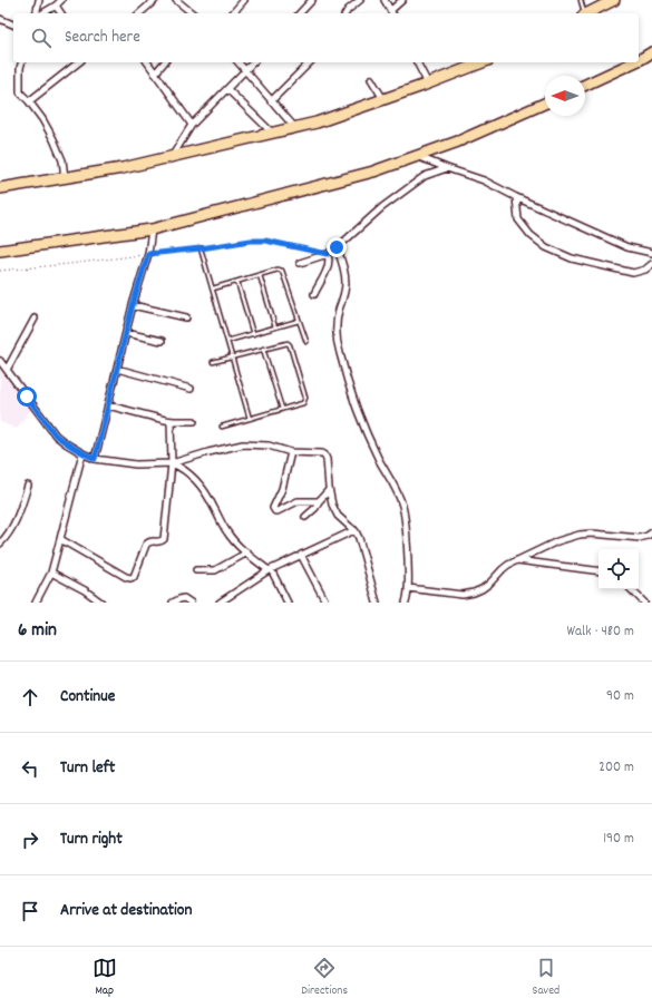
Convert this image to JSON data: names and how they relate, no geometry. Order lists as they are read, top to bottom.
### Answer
{
  "north": "left",
  "page": {
    "search": "Search here",
    "heading": ["6 min", "Walk · 480 m"],
    "list": [
      ["Continue", "90 m"],
      ["Turn left", "200 m"],
      ["Turn right", "190 m"],
      "Arrive at destination"
    ],
    "nav": ["Map", "Directions", "Saved"]
  }
}
